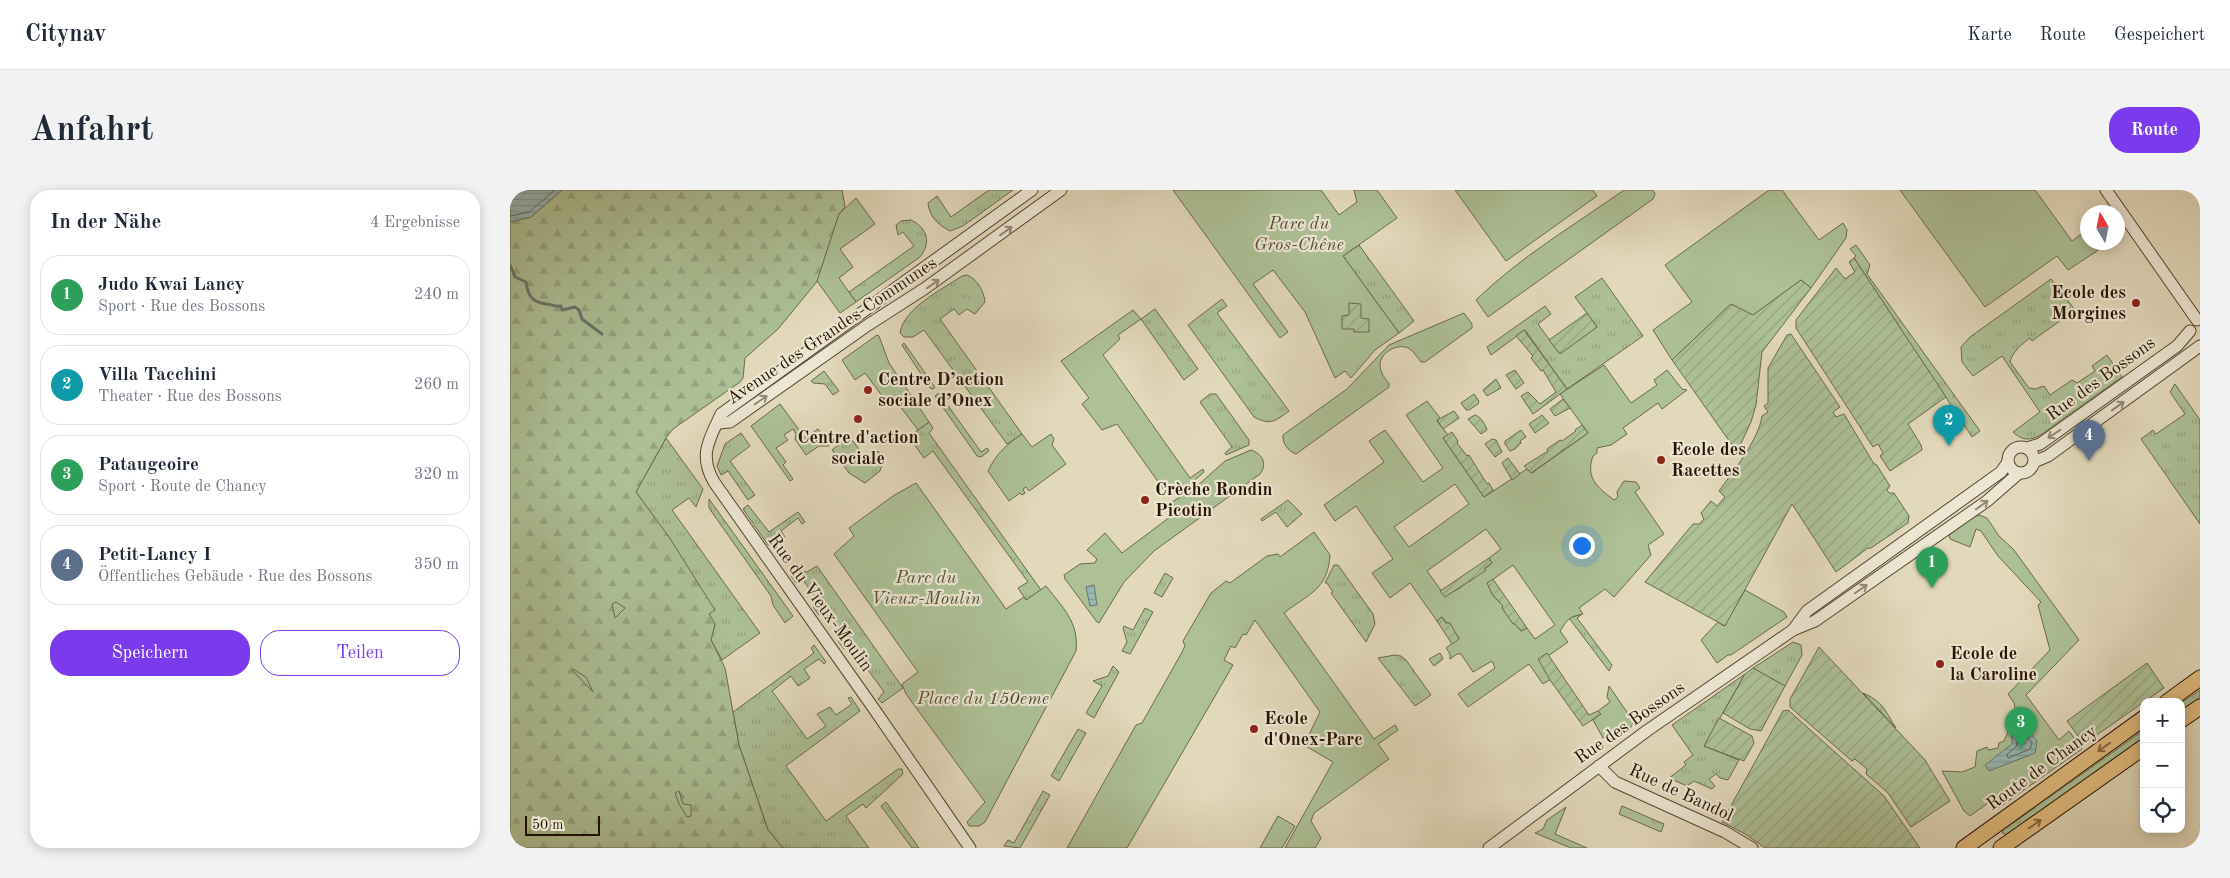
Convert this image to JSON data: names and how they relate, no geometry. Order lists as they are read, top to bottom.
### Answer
{
  "streets": {
    "main road": ["Route de Chancy"],
    "street": [
      "Avenue des Grandes-Communes",
      "Rue des Bossons",
      "Rue du Vieux-Moulin",
      "Rue de Bandol"
    ]
  },
  "crossings": [
    ["Avenue des Grandes-Communes", "Rue du Vieux-Moulin"],
    ["Rue des Bossons", "Rue de Bandol"]
  ],
  "parks": ["Parc du Gros-Chêne", "Parc du Vieux-Moulin", "Place du 150eme"],
  "places": [
    "Ecole des Morgines",
    "Centre D’action sociale d’Onex",
    "Centre d'action sociale",
    "Ecole des Racettes",
    "Crèche Rondin Picotin",
    "Ecole de la Caroline",
    "Ecole d'Onex-Parc"
  ],
  "scale_bar": "50 m",
  "north": "top",
  "page": {
    "header": "Citynav",
    "nav": ["Karte", "Route", "Gespeichert"],
    "buttons": [
      "Route",
      ["Speichern", "Teilen"]
    ],
    "title": "Anfahrt",
    "heading": ["In der Nähe", "4 Ergebnisse"],
    "list": [
      {
        "mark": "1",
        "name": "Judo Kwai Lancy",
        "note": "Sport · Rue des Bossons",
        "value": "240 m"
      },
      {
        "mark": "2",
        "name": "Villa Tacchini",
        "note": "Theater · Rue des Bossons",
        "value": "260 m"
      },
      {
        "mark": "3",
        "name": "Pataugeoire",
        "note": "Sport · Route de Chancy",
        "value": "320 m"
      },
      {
        "mark": "4",
        "name": "Petit-Lancy I",
        "note": "Öffentliches Gebäude · Rue des Bossons",
        "value": "350 m"
      }
    ],
    "pins": [
      "2",
      "4",
      "1",
      "3"
    ],
    "map_buttons": ["+", "−"],
    "scale": "50 m"
  }
}
